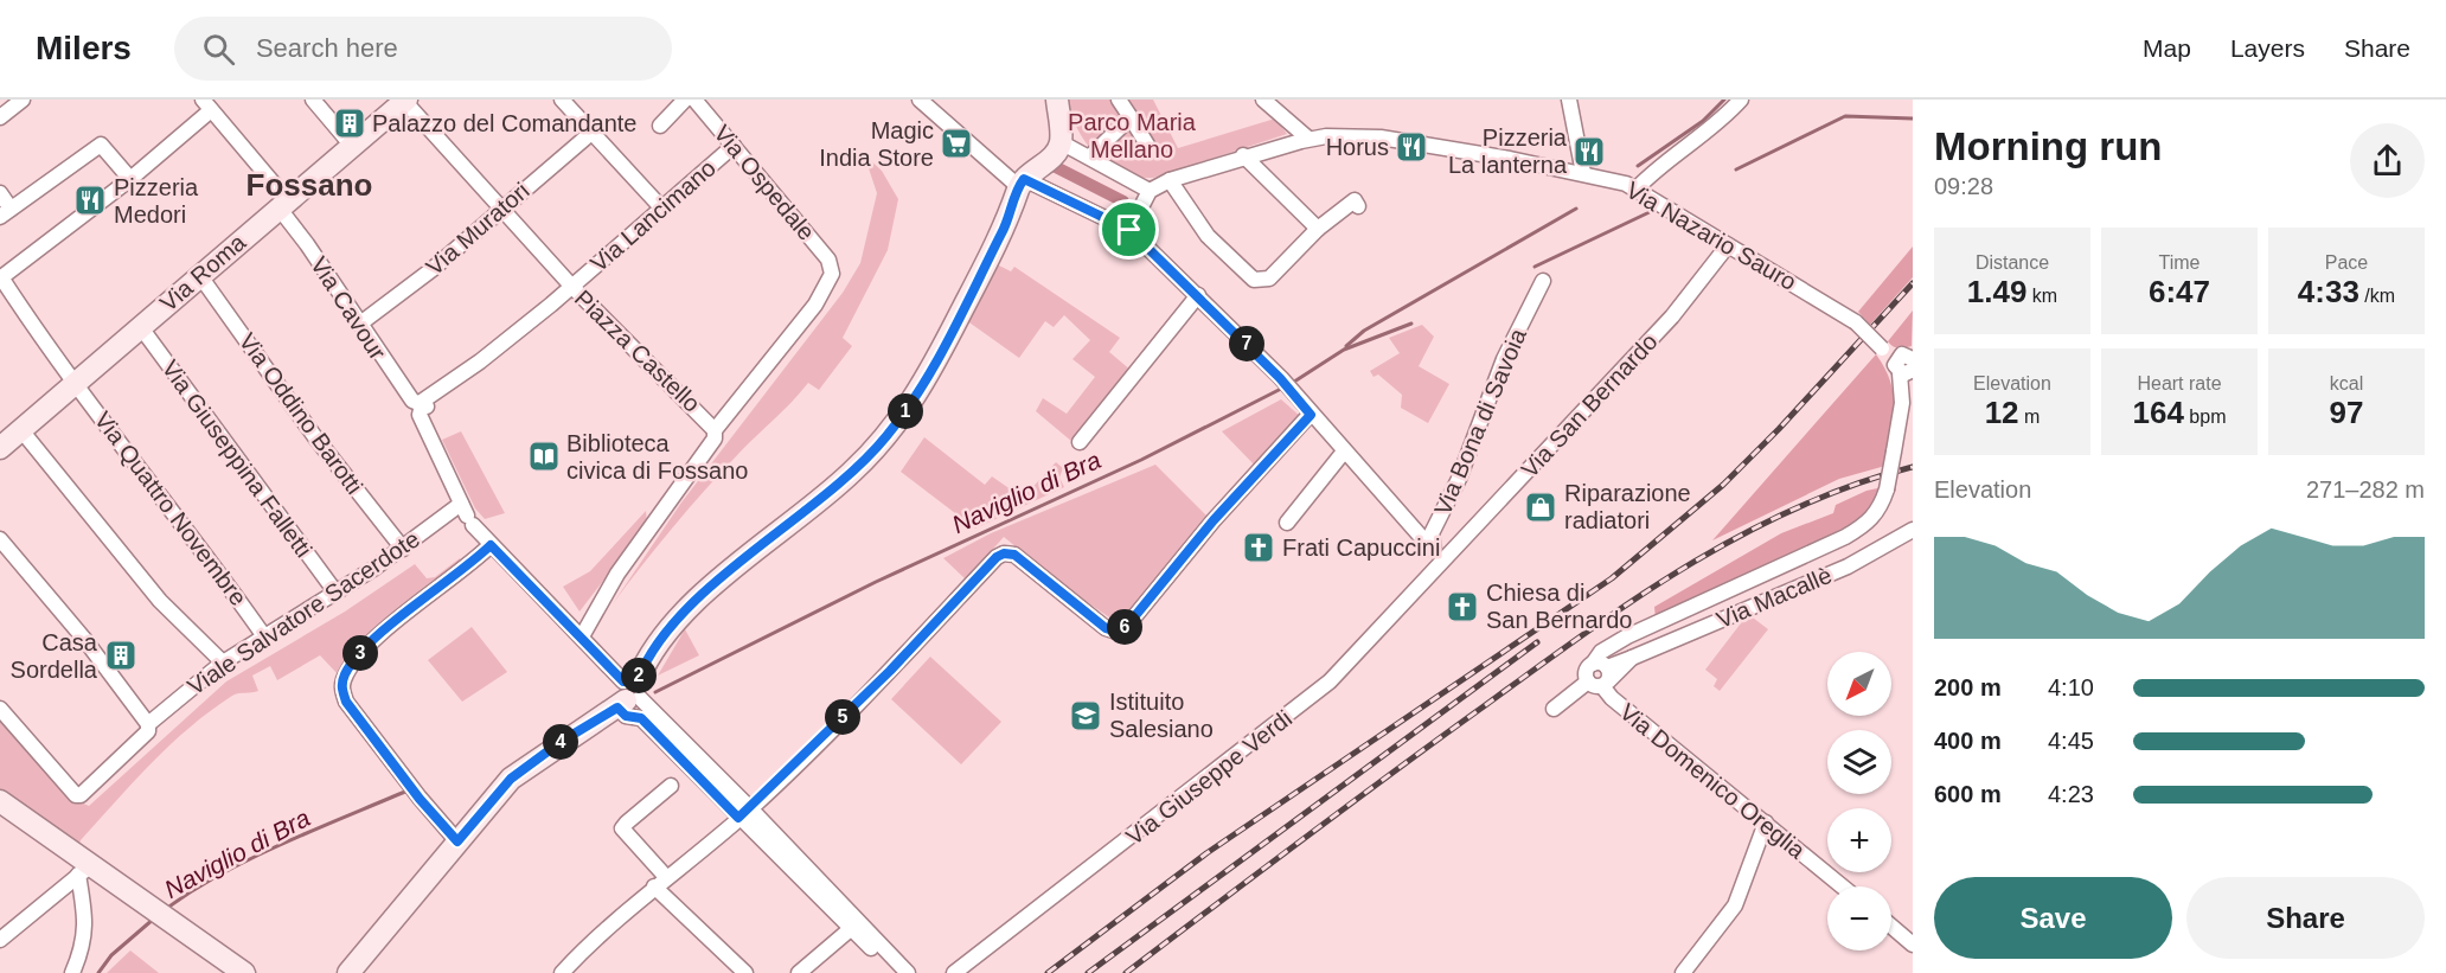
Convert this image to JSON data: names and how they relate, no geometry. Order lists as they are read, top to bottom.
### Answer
{
  "streets": {
    "street": [
      "Via Ospedale",
      "Via Lancimano",
      "Via Muratori",
      "Via Nazario Sauro",
      "Via Roma",
      "Via Cavour",
      "Piazza Castello",
      "Via San Bernardo",
      "Via Oddino Barotti",
      "Via Bona di Savoia",
      "Via Giuseppina Falletti",
      "Via Quattro Novembre",
      "Via Macallè",
      "Viale Salvatore Sacerdote",
      "Via Giuseppe Verdi",
      "Via Domenico Oreglia"
    ]
  },
  "crossings": [
    ["Via Ospedale", "Via Lancimano"],
    ["Via Ospedale", "Piazza Castello"],
    ["Via Lancimano", "Piazza Castello"],
    ["Via Muratori", "Via Cavour"],
    ["Via Nazario Sauro", "Via San Bernardo"],
    ["Via Roma", "Via Cavour"],
    ["Via Roma", "Via Oddino Barotti"],
    ["Via Roma", "Via Giuseppina Falletti"],
    ["Via Roma", "Via Quattro Novembre"],
    ["Via Cavour", "Piazza Castello"],
    ["Via San Bernardo", "Via Giuseppe Verdi"],
    ["Via Oddino Barotti", "Viale Salvatore Sacerdote"],
    ["Via Giuseppina Falletti", "Viale Salvatore Sacerdote"],
    ["Via Quattro Novembre", "Viale Salvatore Sacerdote"],
    ["Via Macallè", "Via Domenico Oreglia"]
  ],
  "districts": ["Fossano"],
  "water": ["Naviglio di Bra"],
  "parks": ["Parco Maria Mellano"],
  "places": {
    "building": ["Palazzo del Comandante", "Casa Sordella"],
    "supermarket": ["Magic India Store"],
    "restaurant": ["Horus", "Pizzeria La lanterna", "Pizzeria Medori"],
    "library": ["Biblioteca civica di Fossano"],
    "shop": ["Riparazione radiatori"],
    "church": ["Frati Capuccini", "Chiesa di San Bernardo"],
    "school or university": ["Istituito Salesiano"]
  },
  "north": "bottom left",
  "page": {
    "header": "Milers",
    "search": "Search here",
    "nav": ["Map", "Layers", "Share"],
    "heading": ["Morning run", "09:28"],
    "stats": [
      ["Distance", "1.49 km"],
      ["Time", "6:47"],
      ["Pace", "4:33 /km"],
      ["Elevation", "12 m"],
      ["Heart rate", "164 bpm"],
      ["kcal", "97"]
    ],
    "pins": [
      "7",
      "1",
      "6",
      "3",
      "2",
      "5",
      "4"
    ],
    "chart": ["Elevation", "271–282 m"],
    "map_buttons": ["+", "−"],
    "list": [
      {
        "name": "200 m",
        "note": "4:10"
      },
      {
        "name": "400 m",
        "note": "4:45"
      },
      {
        "name": "600 m",
        "note": "4:23"
      }
    ],
    "buttons": ["Save", "Share"]
  }
}
